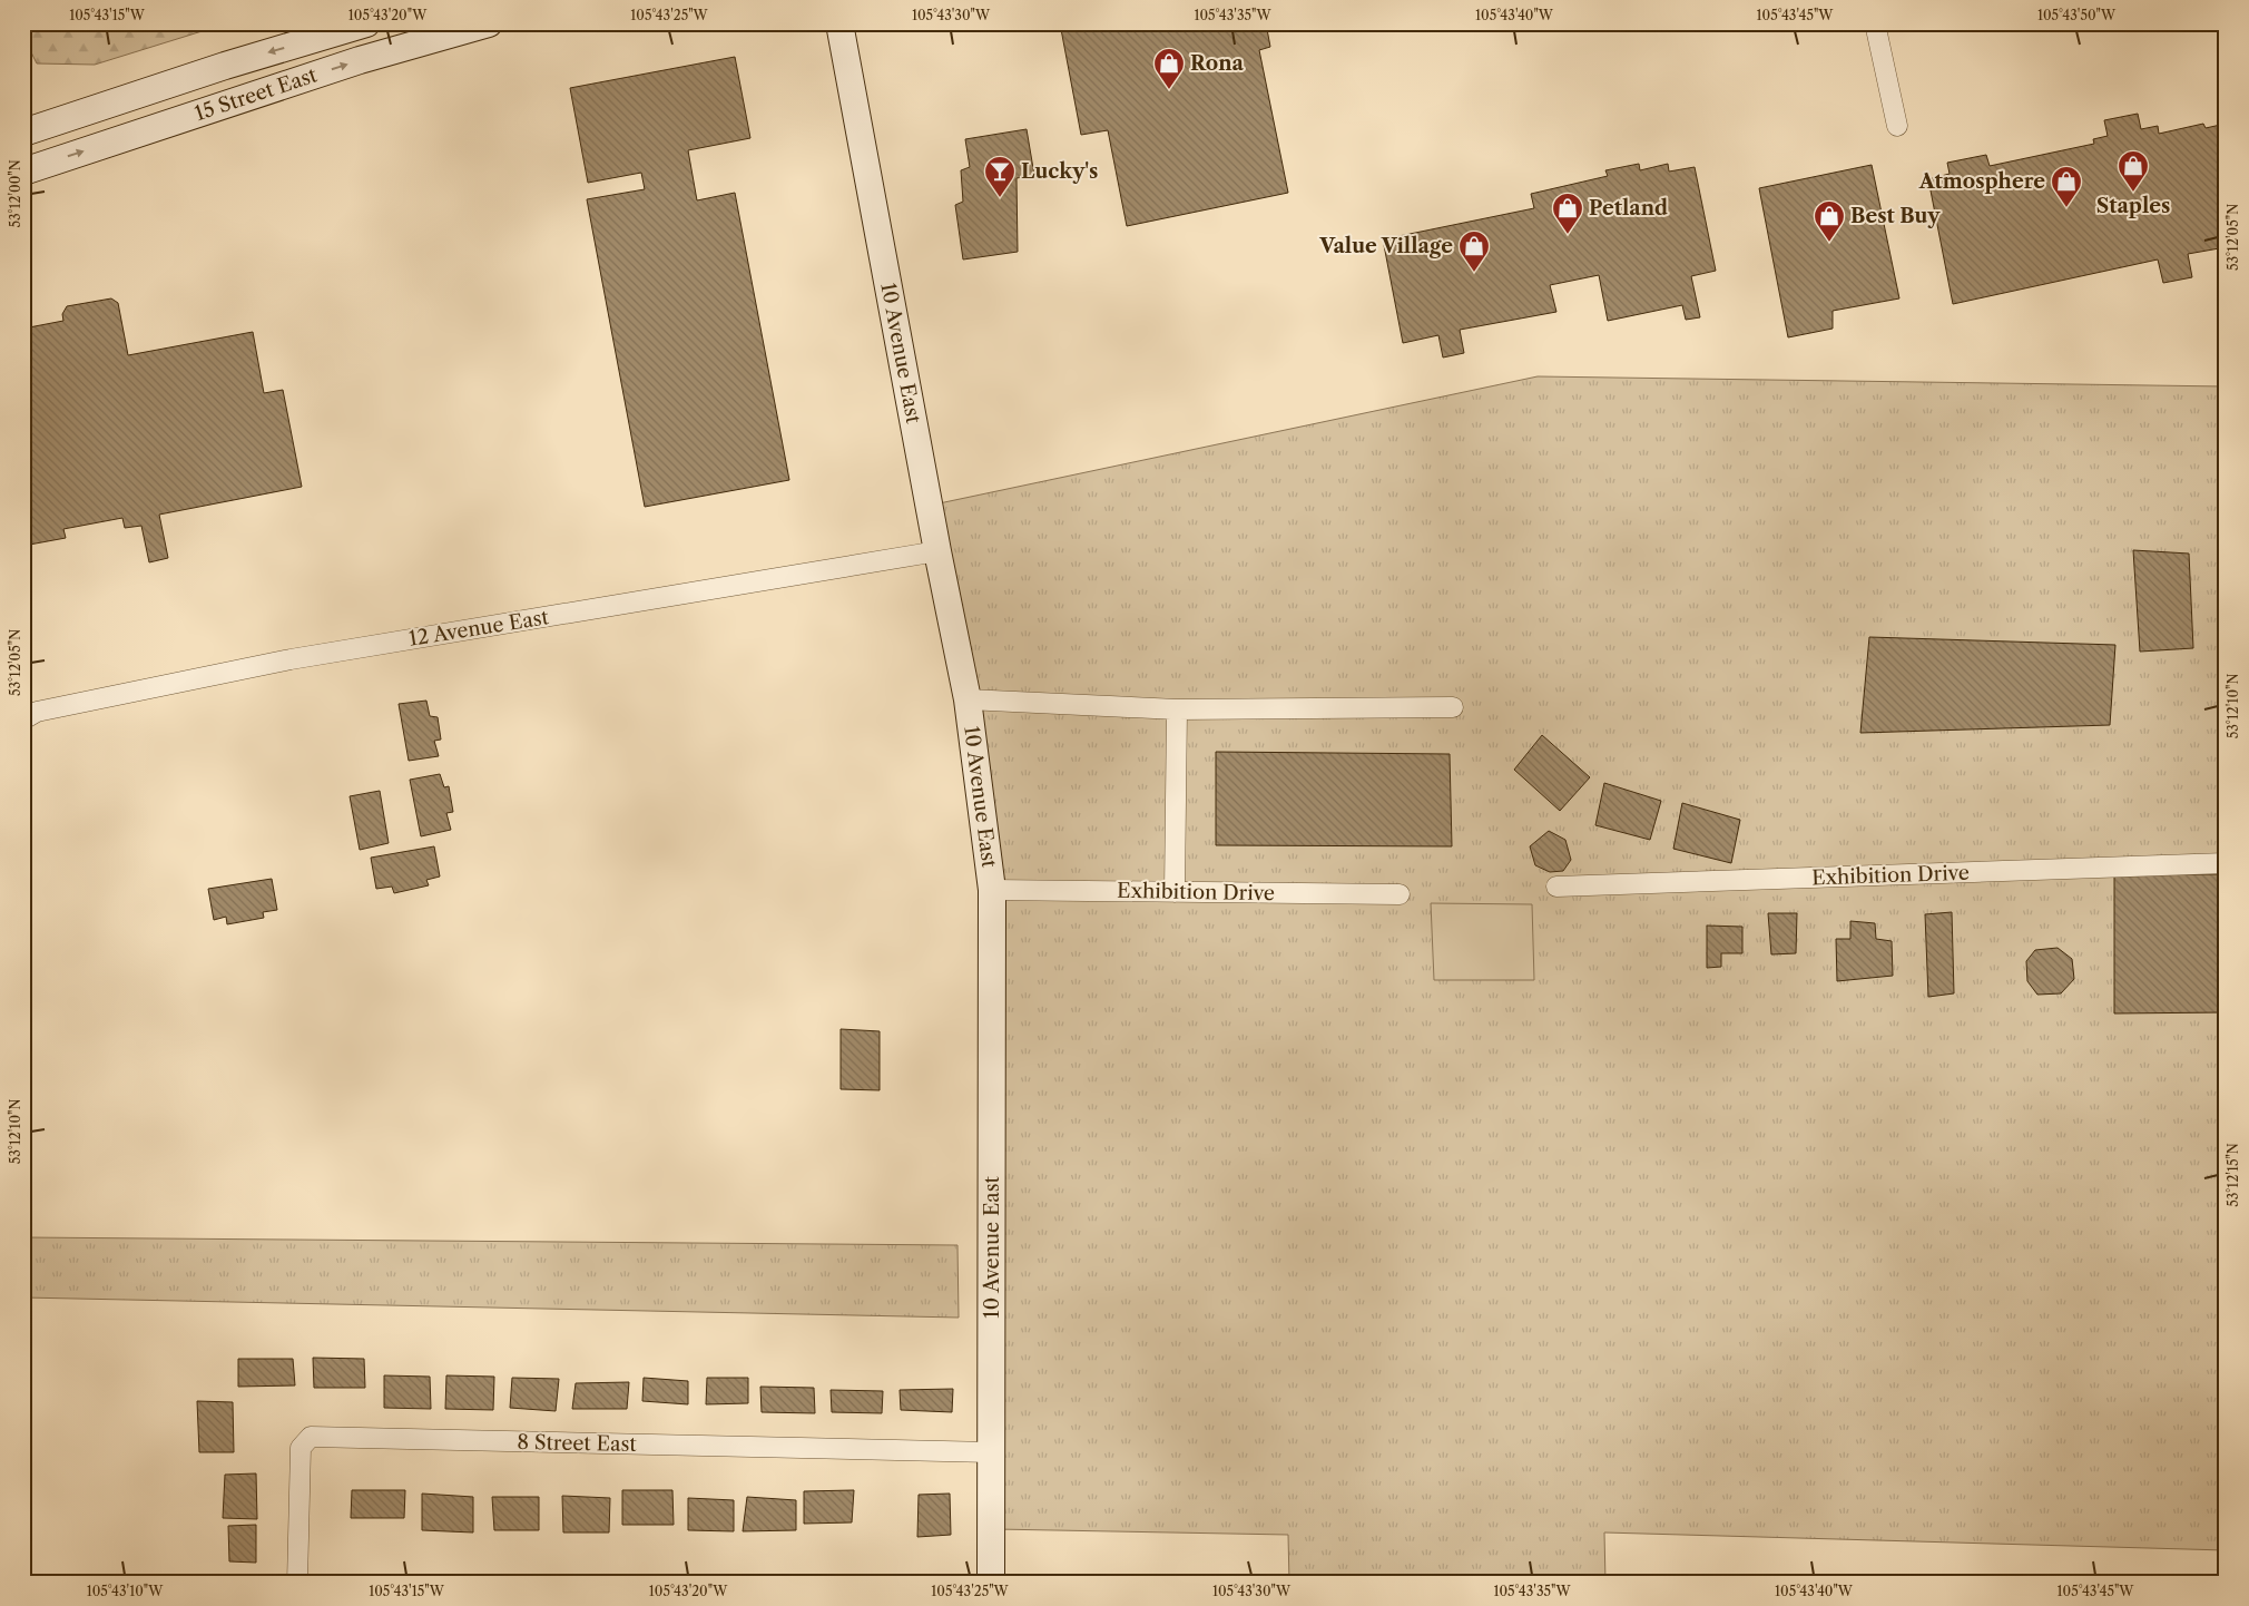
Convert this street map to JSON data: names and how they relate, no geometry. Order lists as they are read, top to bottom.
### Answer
{
  "streets": {
    "street": [
      "15 Street East",
      "10 Avenue East",
      "12 Avenue East",
      "Exhibition Drive",
      "8 Street East"
    ]
  },
  "crossings": [
    ["10 Avenue East", "12 Avenue East"],
    ["10 Avenue East", "Exhibition Drive"],
    ["10 Avenue East", "8 Street East"]
  ],
  "places": {
    "shop": [
      "Rona",
      "Staples",
      "Atmosphere",
      "Petland",
      "Best Buy",
      "Value Village"
    ],
    "bar": ["Lucky's"]
  },
  "coordinates": [
    "105°43'15\"W",
    "105°43'20\"W",
    "105°43'25\"W",
    "105°43'30\"W",
    "105°43'35\"W",
    "105°43'40\"W",
    "105°43'45\"W",
    "105°43'50\"W",
    "53°12'00\"N",
    "53°12'05\"N",
    "53°12'10\"N",
    "53°12'15\"N",
    "105°43'10\"W"
  ]
}
